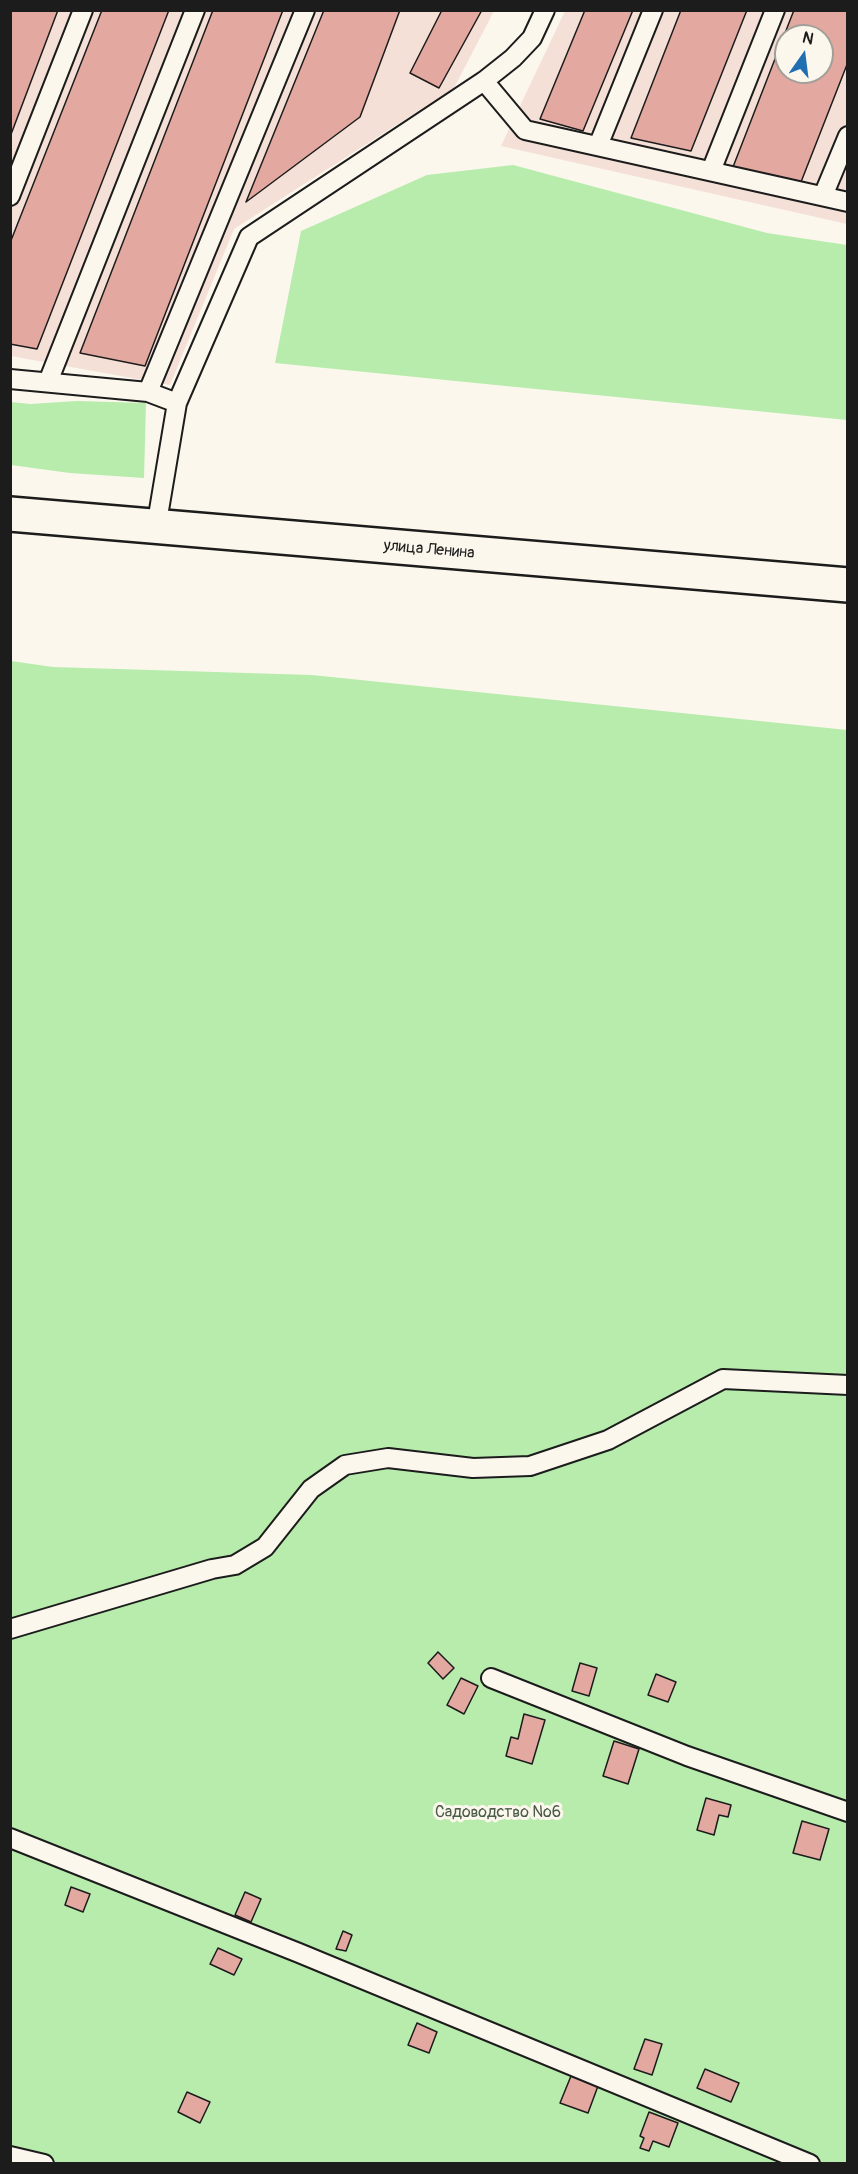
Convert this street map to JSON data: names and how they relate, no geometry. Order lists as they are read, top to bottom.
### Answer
{
  "streets": {
    "main road": ["улица Ленина"]
  },
  "parks": ["Садоводство №6"],
  "north": "top"
}
